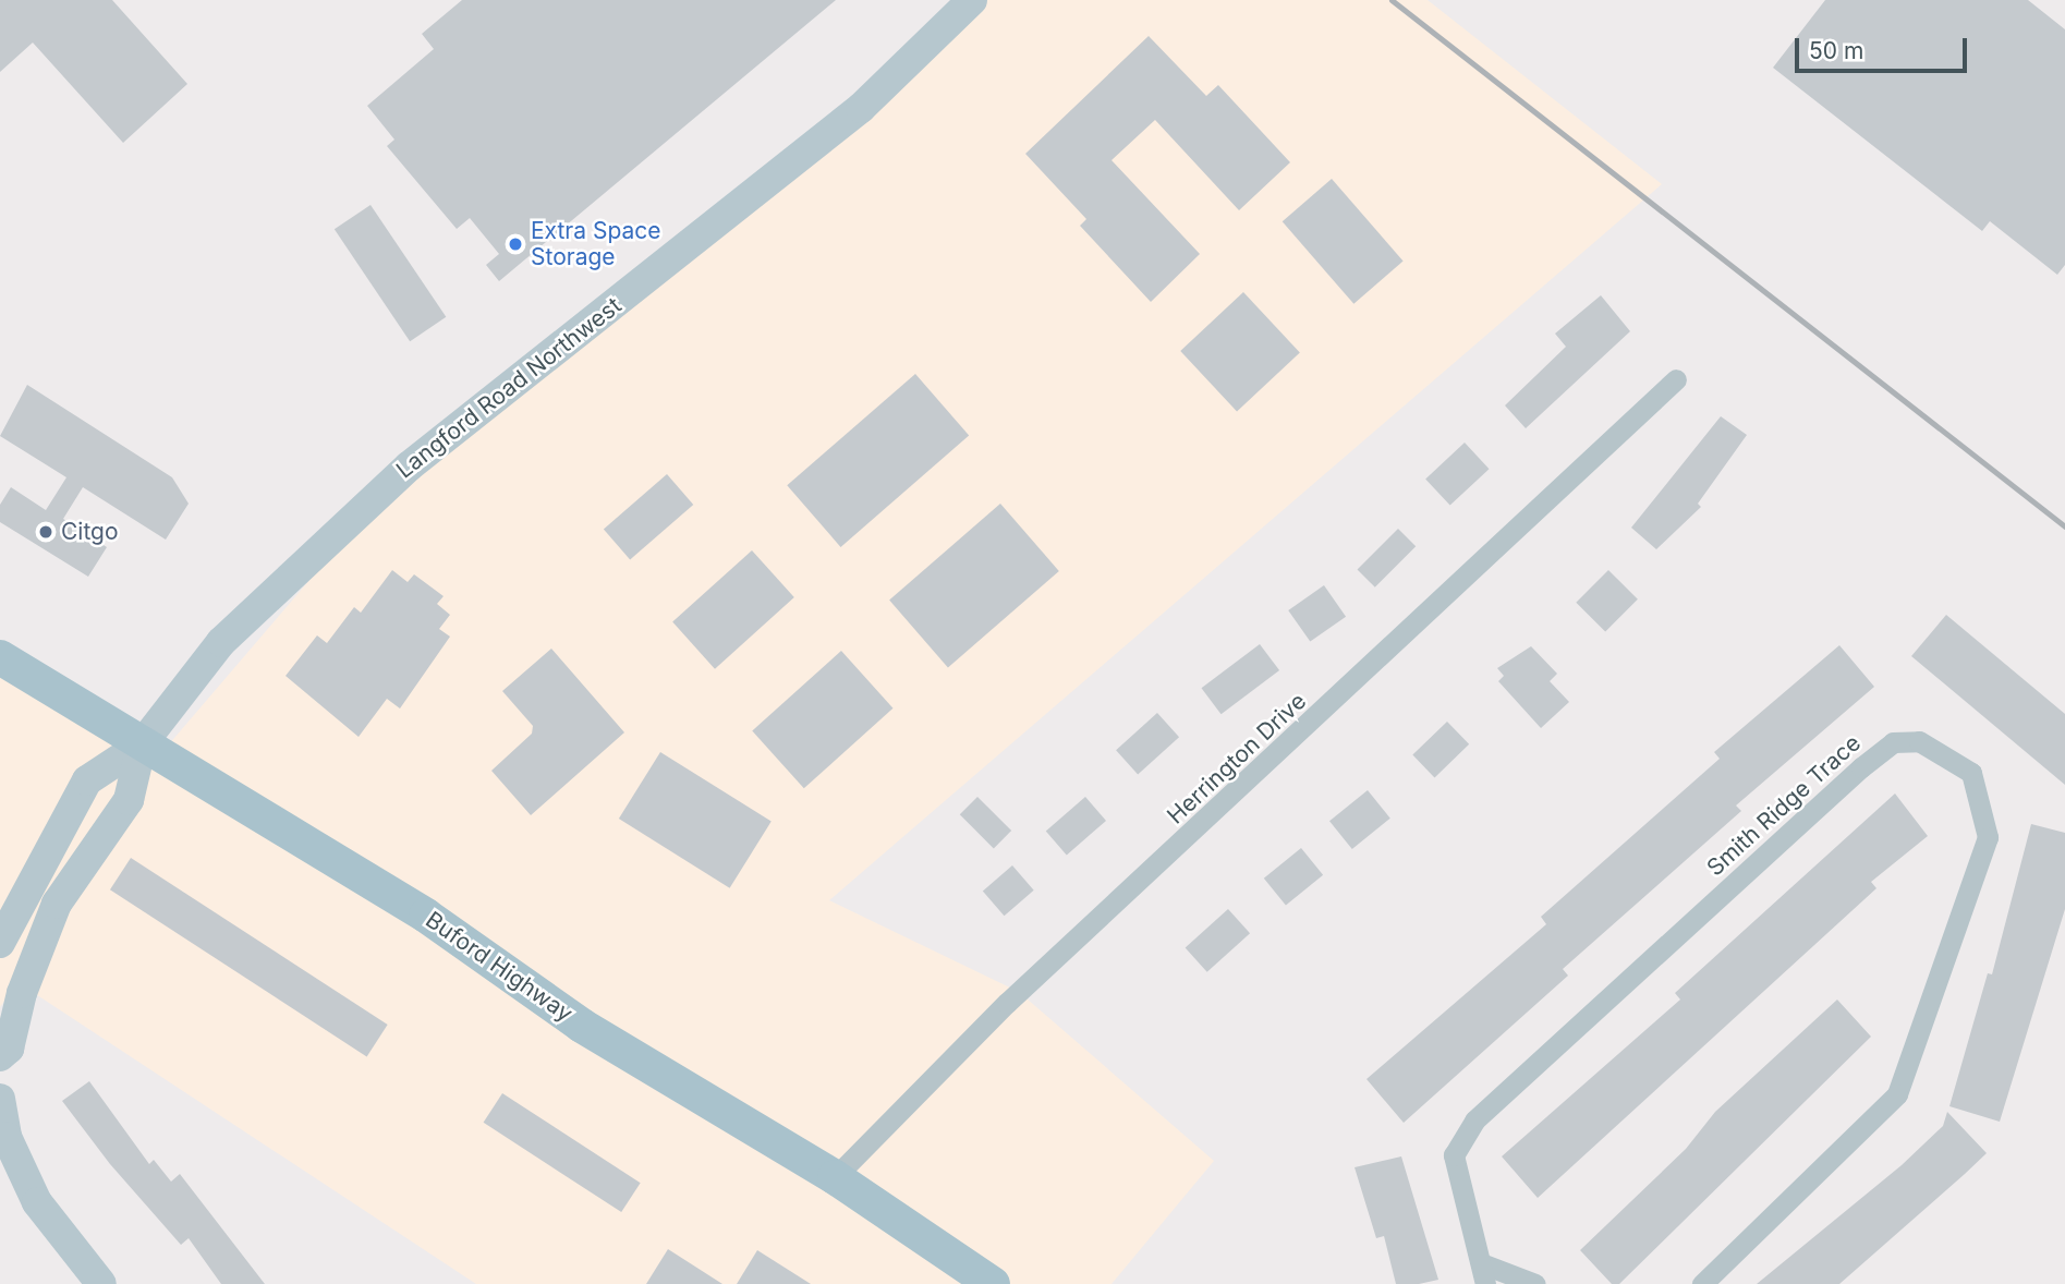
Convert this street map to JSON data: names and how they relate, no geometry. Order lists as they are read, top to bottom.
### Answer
{
  "streets": {
    "main road": ["Buford Highway"],
    "street": ["Langford Road Northwest", "Herrington Drive", "Smith Ridge Trace"]
  },
  "crossings": [
    ["Langford Road Northwest", "Buford Highway"],
    ["Herrington Drive", "Buford Highway"]
  ],
  "places": ["Extra Space Storage", "Citgo"],
  "scale_bar": "50 m"
}
